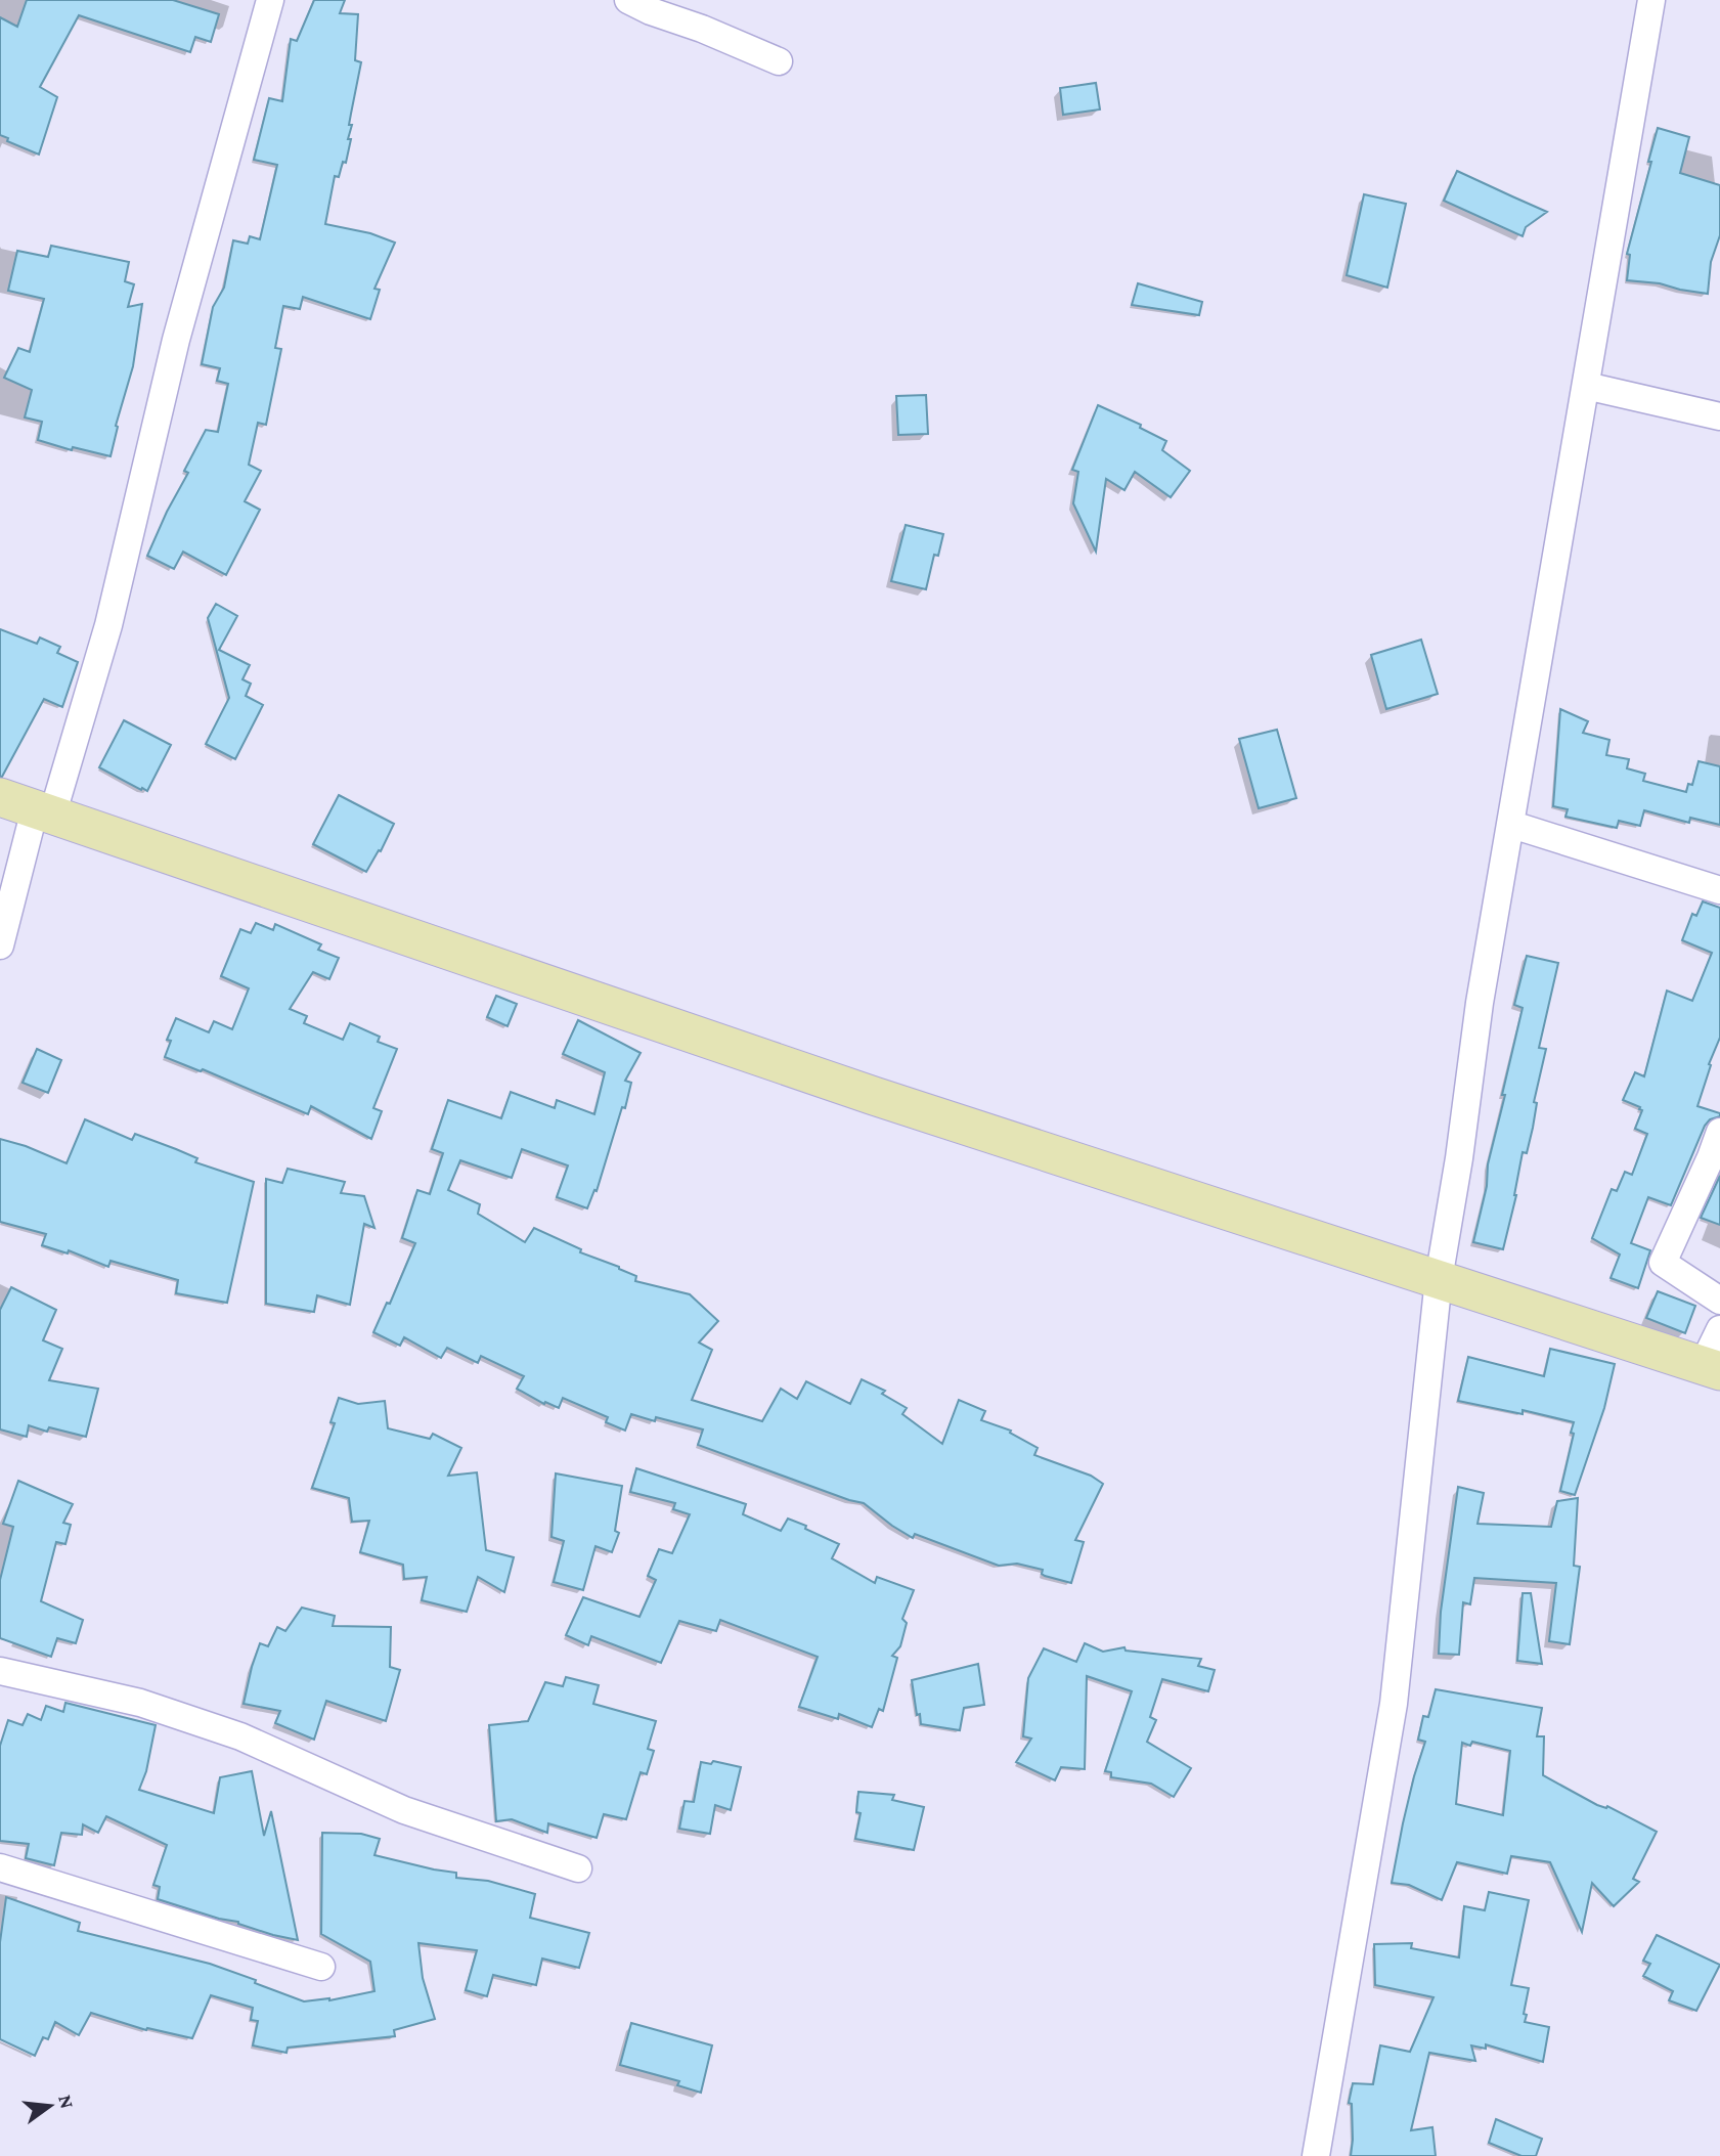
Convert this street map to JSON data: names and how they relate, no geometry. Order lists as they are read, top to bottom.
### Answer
{
  "north": "right"
}
